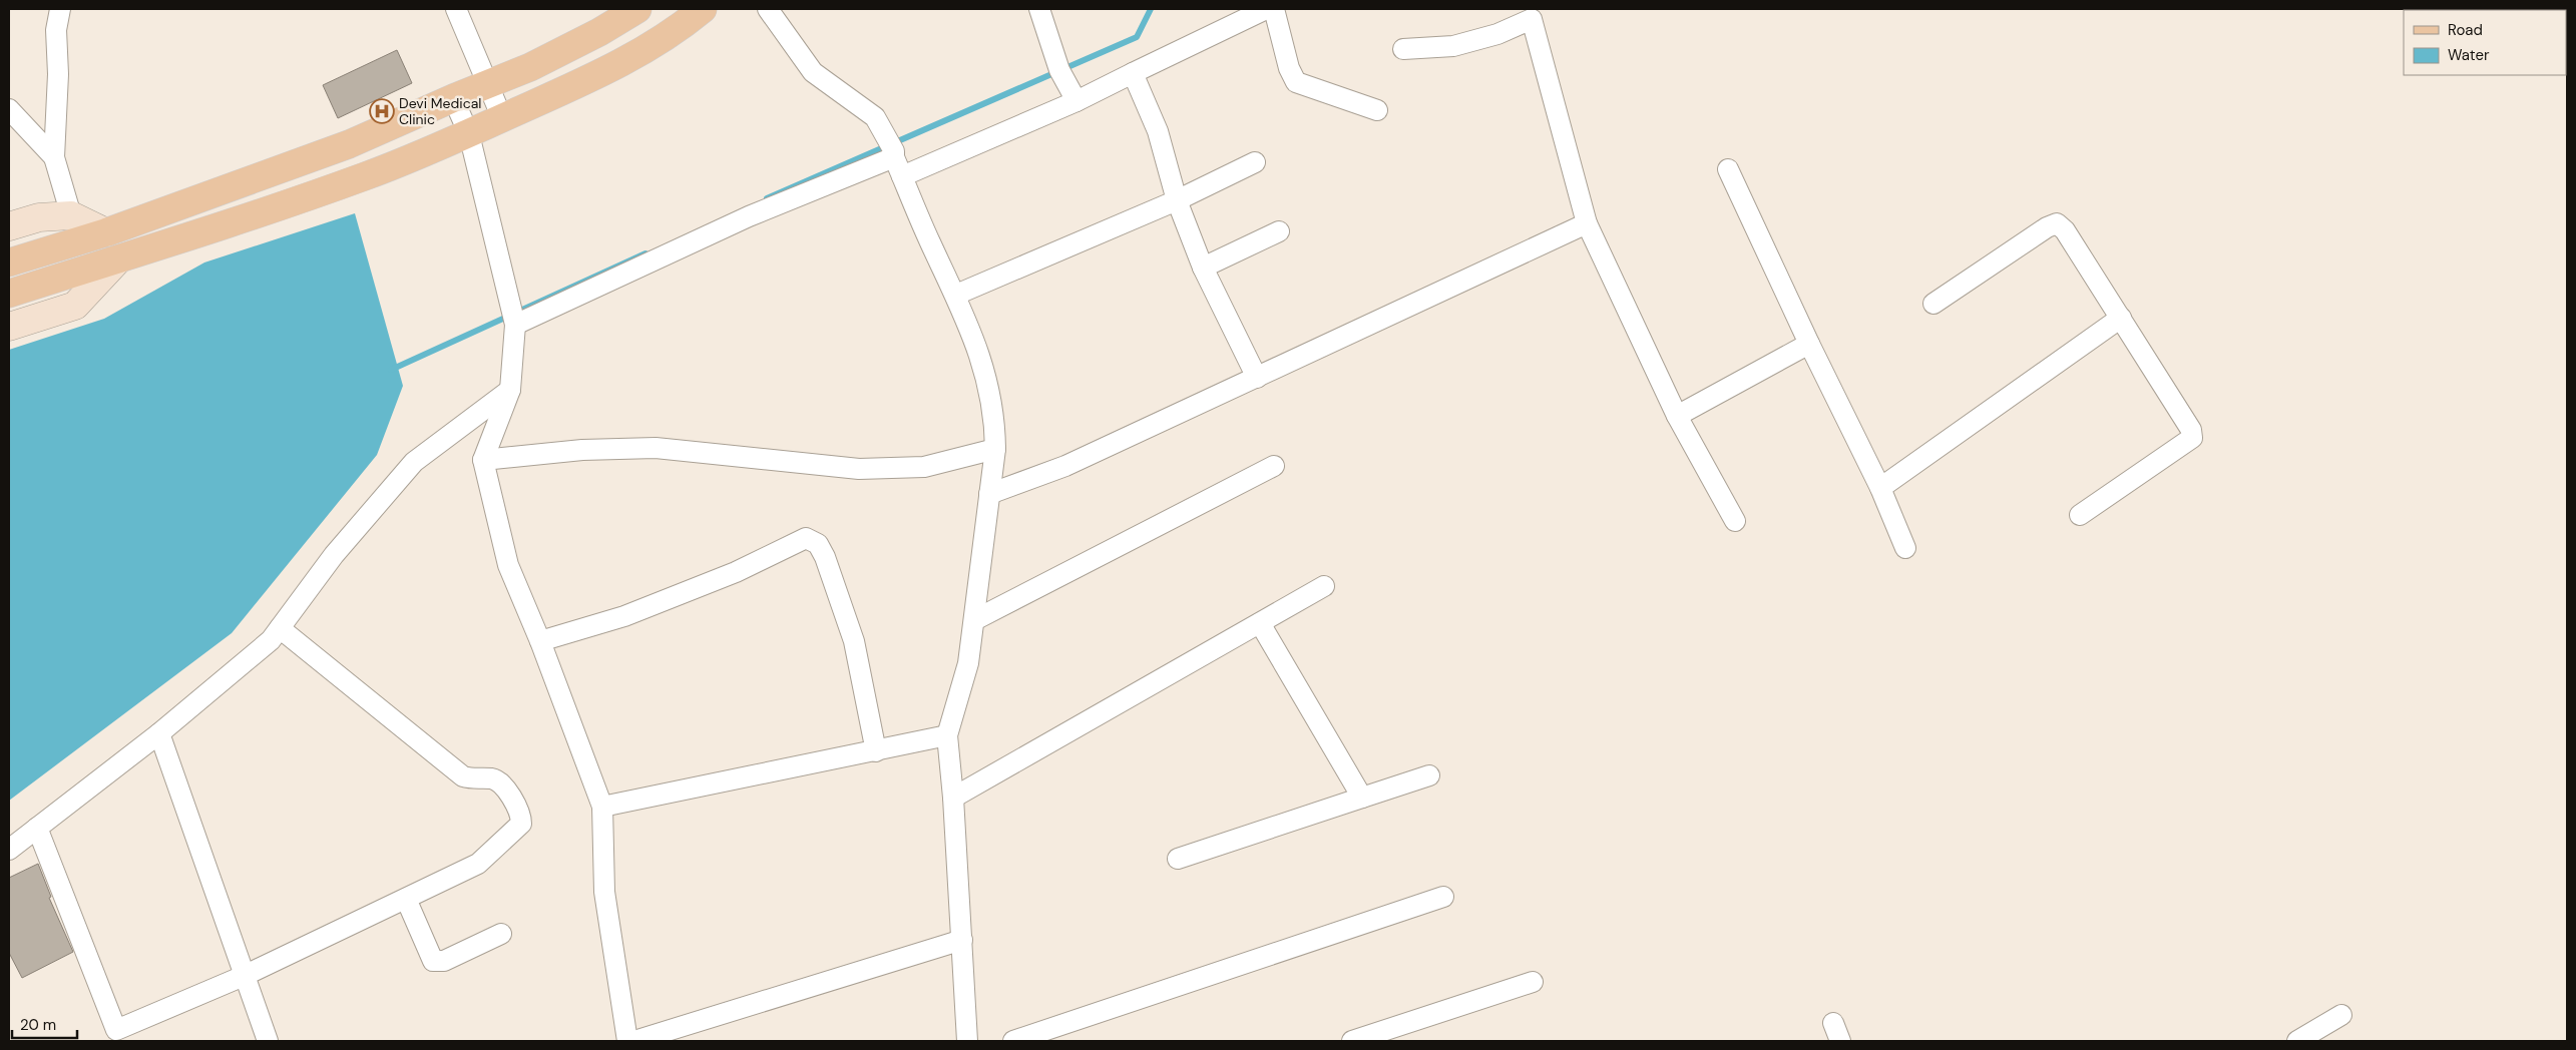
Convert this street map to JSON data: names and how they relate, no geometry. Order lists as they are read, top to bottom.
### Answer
{
  "places": {
    "hospital": ["Devi Medical Clinic"]
  },
  "legend": ["Road", "Water"],
  "scale_bar": "20 m"
}
